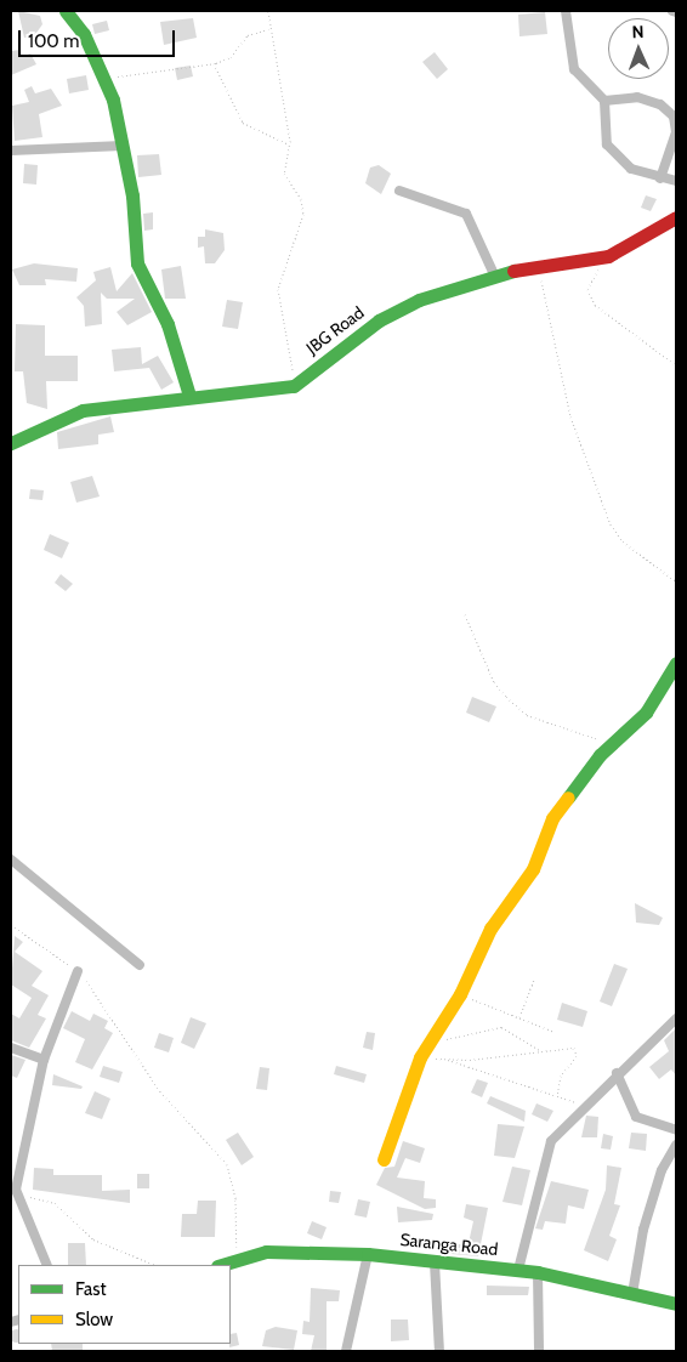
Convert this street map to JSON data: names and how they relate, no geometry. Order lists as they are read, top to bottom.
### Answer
{
  "streets": {
    "street": ["JBG Road", "Saranga Road"]
  },
  "legend": ["Fast", "Slow"],
  "scale_bar": "100 m",
  "north": "top"
}
